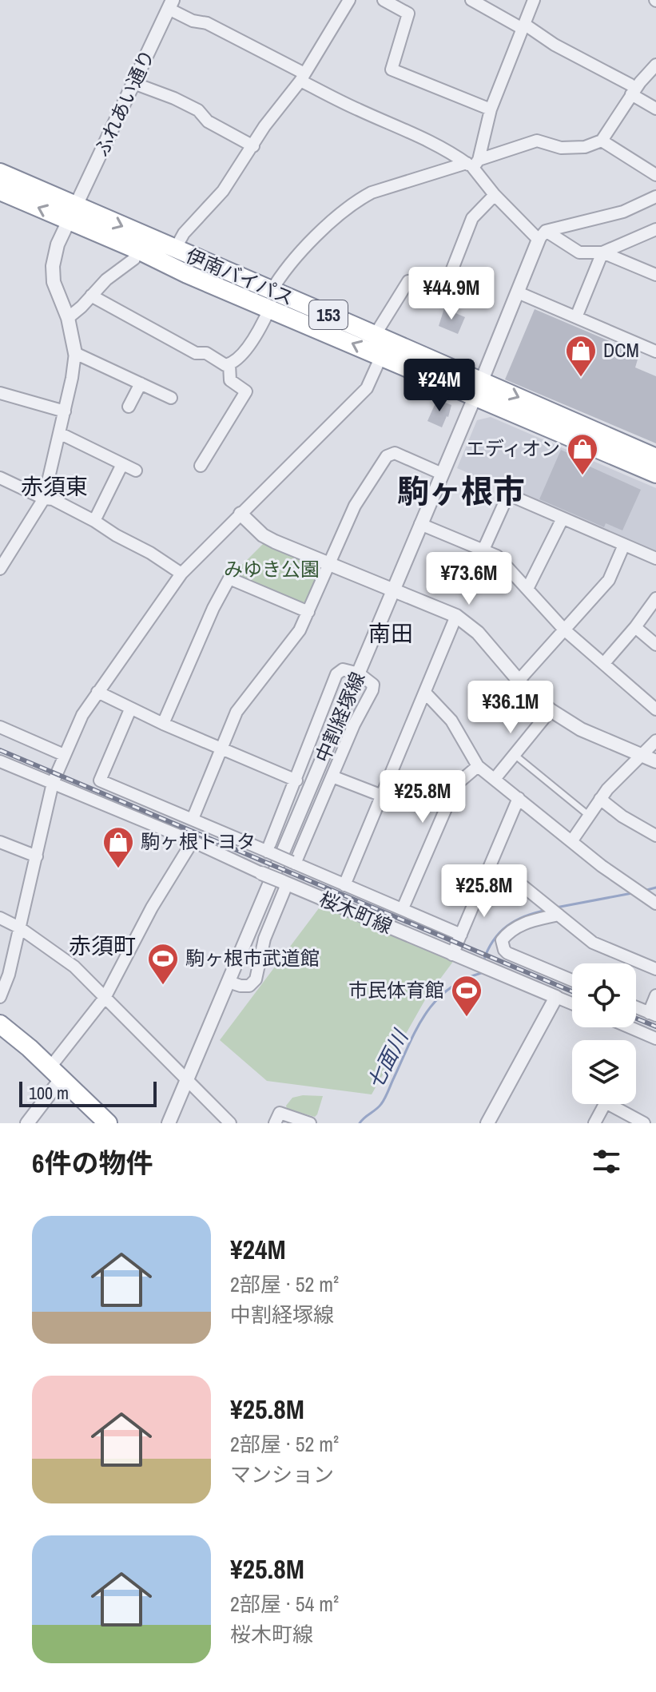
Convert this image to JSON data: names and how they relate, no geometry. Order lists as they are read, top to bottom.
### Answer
{
  "streets": {
    "highway": ["伊南バイパス", "153"],
    "street": ["ふれあい通り", "中割経塚線", "桜木町線"]
  },
  "crossings": [
    ["ふれあい通り", "伊南バイパス"],
    ["伊南バイパス", "中割経塚線"]
  ],
  "districts": [
    "赤須東",
    "駒ヶ根市",
    "南田",
    "赤須町"
  ],
  "water": ["七面川"],
  "parks": ["みゆき公園"],
  "places": {
    "shop": ["DCM", "エディオン", "駒ヶ根トヨタ"],
    "sports": ["駒ヶ根市武道館", "市民体育館"]
  },
  "scale_bar": "100 m",
  "page": {
    "price": [
      "¥44.9M",
      "¥24M",
      "¥73.6M",
      "¥36.1M",
      "¥25.8M",
      "¥25.8M"
    ],
    "scale": "100 m",
    "heading": "6件の物件",
    "list": [
      {
        "name": "¥24M",
        "note": "2部屋 · 52 m² · 中割経塚線"
      },
      {
        "name": "¥25.8M",
        "note": "2部屋 · 52 m² · マンション"
      },
      {
        "name": "¥25.8M",
        "note": "2部屋 · 54 m² · 桜木町線"
      }
    ]
  }
}
